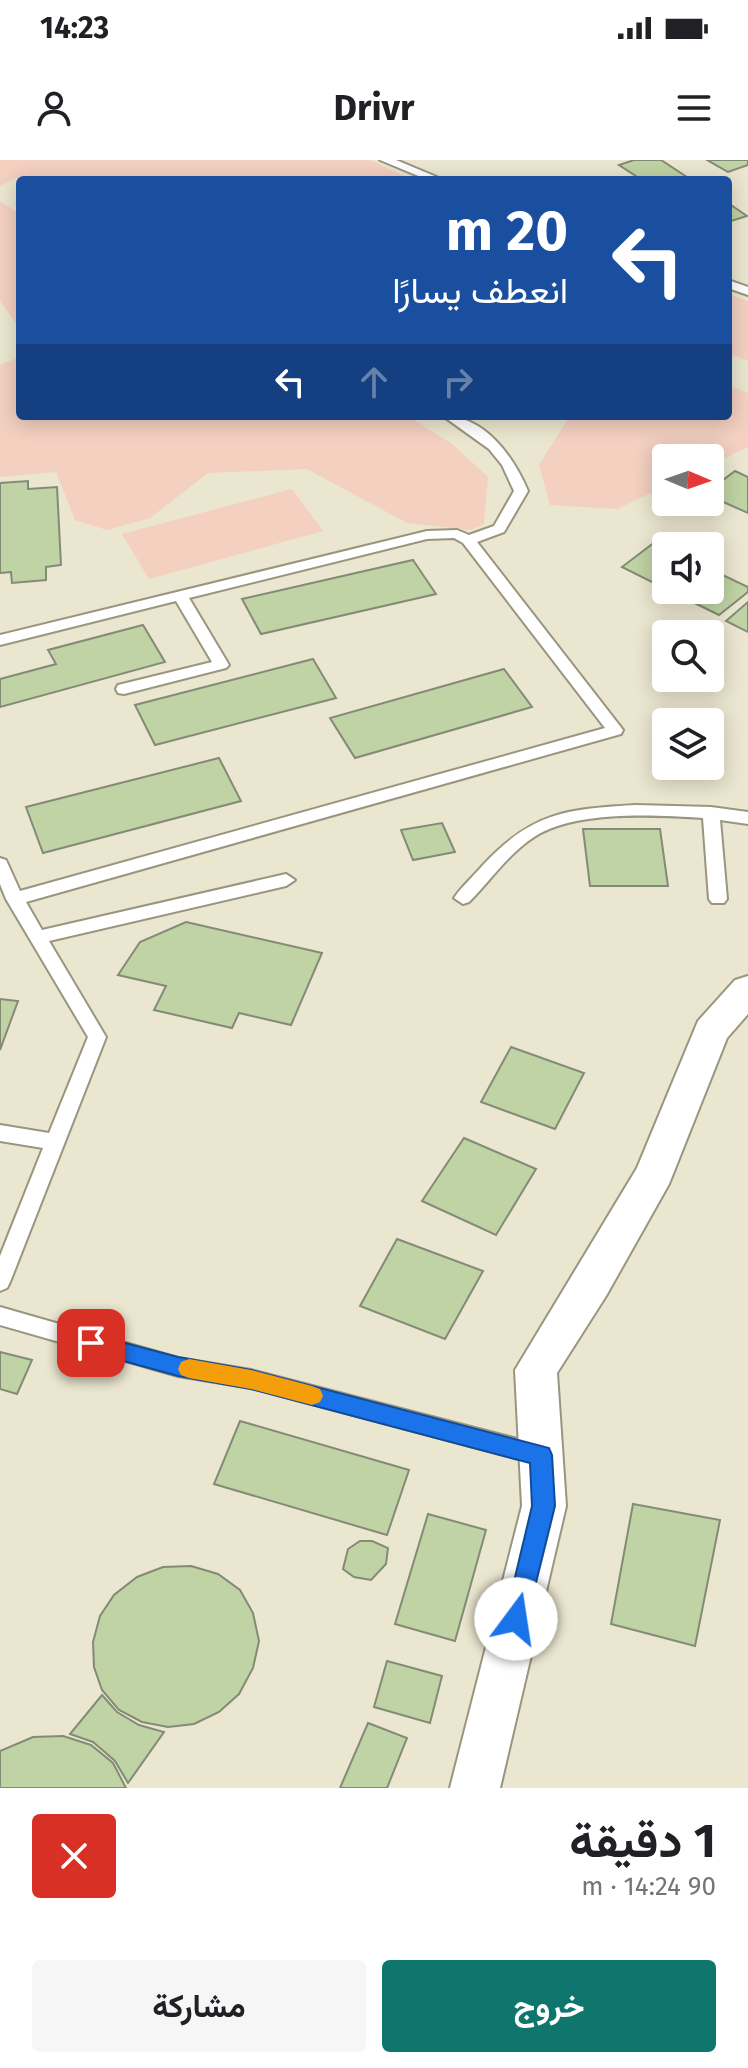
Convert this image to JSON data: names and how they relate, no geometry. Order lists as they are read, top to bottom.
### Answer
{
  "north": "right",
  "page": {
    "status": "14:23",
    "header": "Drivr",
    "turn": ["20 m", "انعطف يسارًا"],
    "heading": ["1 دقيقة", "90 m · 14:24"],
    "buttons": ["خروج", "مشاركة"]
  }
}
